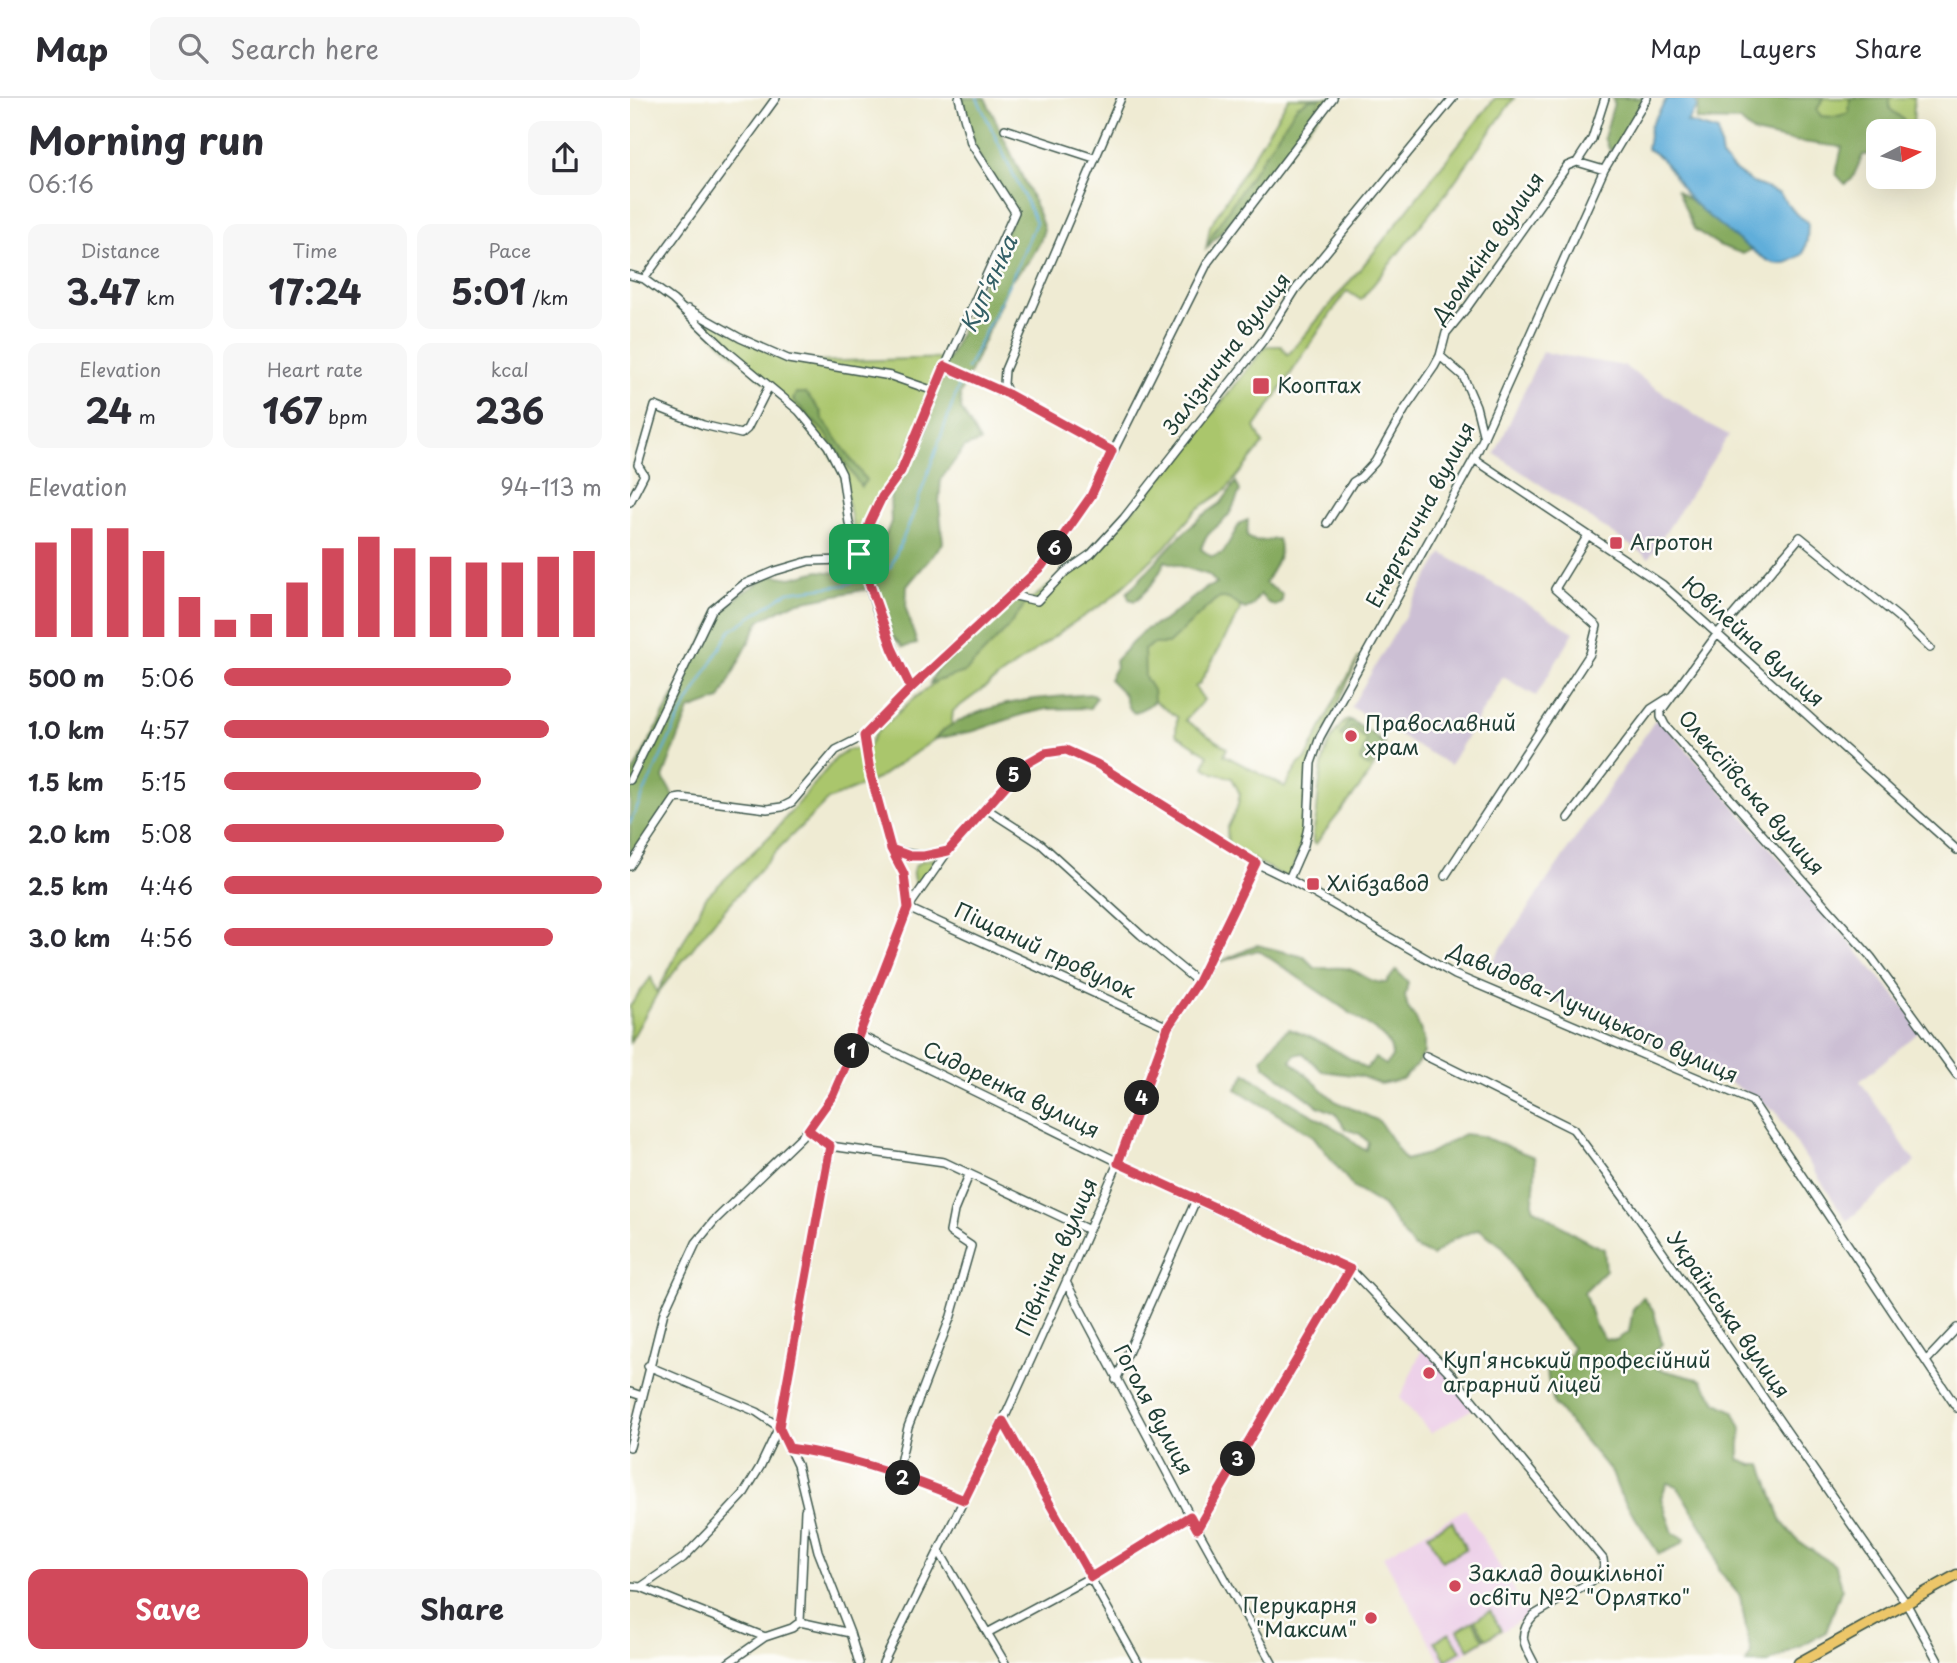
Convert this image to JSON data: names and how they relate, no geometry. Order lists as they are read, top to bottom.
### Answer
{
  "streets": {
    "street": [
      "Дьомкіна вулиця",
      "Залізнична вулиця",
      "Енергетична вулиця",
      "Ювілейна вулиця",
      "Олексіївська вулиця",
      "Піщаний провулок",
      "Давидова-Лучицького вулиця",
      "Сидоренка вулиця",
      "Північна вулиця",
      "Українська вулиця",
      "Гоголя вулиця"
    ]
  },
  "crossings": [
    ["Енергетична вулиця", "Ювілейна вулиця"],
    ["Енергетична вулиця", "Давидова-Лучицького вулиця"],
    ["Ювілейна вулиця", "Олексіївська вулиця"],
    ["Піщаний провулок", "Північна вулиця"],
    ["Давидова-Лучицького вулиця", "Північна вулиця"],
    ["Сидоренка вулиця", "Північна вулиця"],
    ["Північна вулиця", "Гоголя вулиця"]
  ],
  "water": ["Куп'янка"],
  "places": {
    "transit": ["Кооптах", "Агротон", "Хлібзавод"],
    "other": [
      "Православний храм",
      "Куп'янський професійний аграрний ліцей",
      "Заклад дошкільної освіти №2 \"Орлятко\"",
      "Перукарня \"Максим\""
    ]
  },
  "north": "right",
  "page": {
    "header": "Map",
    "search": "Search here",
    "nav": ["Map", "Layers", "Share"],
    "heading": ["Morning run", "06:16"],
    "stats": [
      ["Distance", "3.47 km"],
      ["Time", "17:24"],
      ["Pace", "5:01 /km"],
      ["Elevation", "24 m"],
      ["Heart rate", "167 bpm"],
      ["kcal", "236"]
    ],
    "chart": ["Elevation", "94–113 m"],
    "pins": [
      "6",
      "5",
      "1",
      "4",
      "3",
      "2"
    ],
    "list": [
      {
        "name": "500 m",
        "note": "5:06"
      },
      {
        "name": "1.0 km",
        "note": "4:57"
      },
      {
        "name": "1.5 km",
        "note": "5:15"
      },
      {
        "name": "2.0 km",
        "note": "5:08"
      },
      {
        "name": "2.5 km",
        "note": "4:46"
      },
      {
        "name": "3.0 km",
        "note": "4:56"
      }
    ],
    "buttons": ["Save", "Share"]
  }
}
